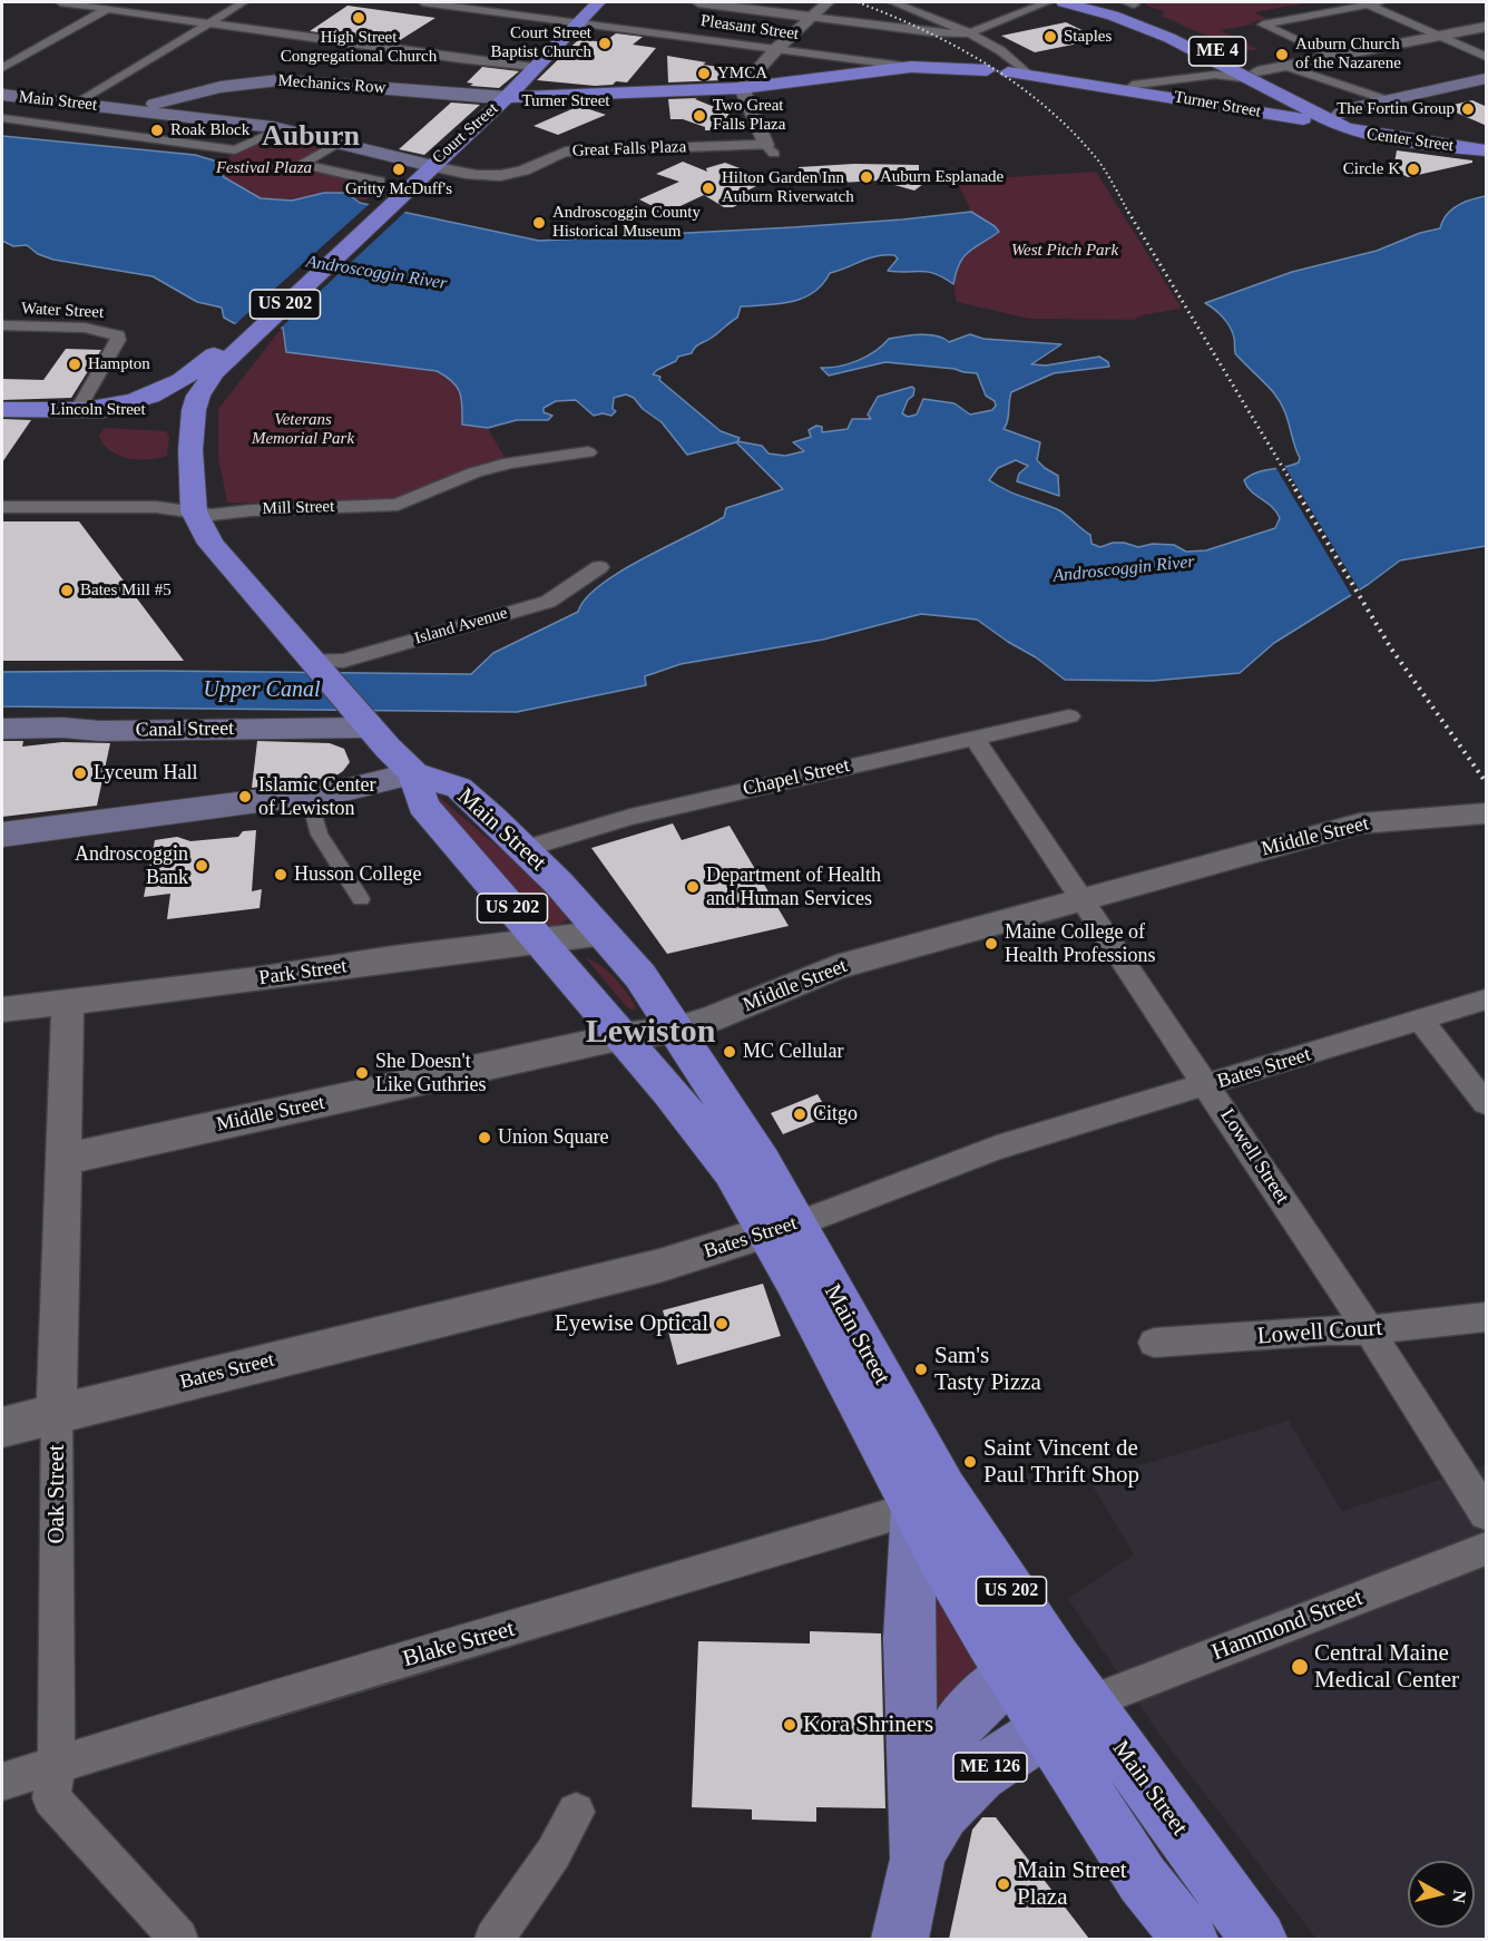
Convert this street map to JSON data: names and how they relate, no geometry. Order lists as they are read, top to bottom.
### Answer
{
  "streets": {
    "highway": [
      "ME 4",
      "Main Street",
      "Turner Street",
      "Court Street",
      "Center Street",
      "US 202",
      "Lincoln Street"
    ],
    "main road": ["Mechanics Row", "Canal Street", "ME 126"],
    "street": [
      "Pleasant Street",
      "Great Falls Plaza",
      "Water Street",
      "Mill Street",
      "Island Avenue",
      "Chapel Street",
      "Middle Street",
      "Park Street",
      "Bates Street",
      "Lowell Street",
      "Lowell Court",
      "Oak Street",
      "Hammond Street",
      "Blake Street"
    ]
  },
  "crossings": [
    ["Pleasant Street", "Turner Street"],
    ["Pleasant Street", "Court Street"],
    ["ME 4", "Turner Street"],
    ["ME 4", "Center Street"],
    ["Mechanics Row", "Main Street"],
    ["Mechanics Row", "Turner Street"],
    ["Mechanics Row", "Court Street"],
    ["Main Street", "Court Street"],
    ["Main Street", "Great Falls Plaza"],
    ["Main Street", "US 202"],
    ["Main Street", "Lincoln Street"],
    ["Main Street", "Mill Street"],
    ["Main Street", "Island Avenue"],
    ["Main Street", "Canal Street"],
    ["Main Street", "Chapel Street"],
    ["Main Street", "Middle Street"],
    ["Main Street", "Park Street"],
    ["Main Street", "Bates Street"],
    ["Main Street", "Hammond Street"],
    ["Main Street", "Blake Street"],
    ["Main Street", "ME 126"],
    ["Turner Street", "Court Street"],
    ["Turner Street", "Center Street"],
    ["Turner Street", "Great Falls Plaza"],
    ["Court Street", "Great Falls Plaza"],
    ["Court Street", "US 202"],
    ["Water Street", "Lincoln Street"],
    ["Chapel Street", "Lowell Street"],
    ["Middle Street", "Lowell Street"],
    ["Middle Street", "Oak Street"],
    ["Park Street", "Oak Street"],
    ["Bates Street", "Lowell Street"],
    ["Bates Street", "Oak Street"],
    ["Lowell Street", "Lowell Court"],
    ["Oak Street", "Blake Street"],
    ["Hammond Street", "ME 126"]
  ],
  "districts": ["Auburn", "Lewiston"],
  "water": ["Androscoggin River", "Upper Canal"],
  "parks": ["Festival Plaza", "West Pitch Park", "Veterans Memorial Park"],
  "places": [
    "High Street Congregational Church",
    "Staples",
    "Court Street Baptist Church",
    "Auburn Church of the Nazarene",
    "YMCA",
    "The Fortin Group",
    "Two Great Falls Plaza",
    "Roak Block",
    "Gritty McDuff's",
    "Circle K",
    "Auburn Esplanade",
    "Hilton Garden Inn Auburn Riverwatch",
    "Androscoggin County Historical Museum",
    "Hampton",
    "Bates Mill #5",
    "Lyceum Hall",
    "Islamic Center of Lewiston",
    "Androscoggin Bank",
    "Husson College",
    "Department of Health and Human Services",
    "Maine College of Health Professions",
    "MC Cellular",
    "She Doesn't Like Guthries",
    "Citgo",
    "Union Square",
    "Eyewise Optical",
    "Sam's Tasty Pizza",
    "Saint Vincent de Paul Thrift Shop",
    "Central Maine Medical Center",
    "Kora Shriners",
    "Main Street Plaza"
  ],
  "north": "right"
}
